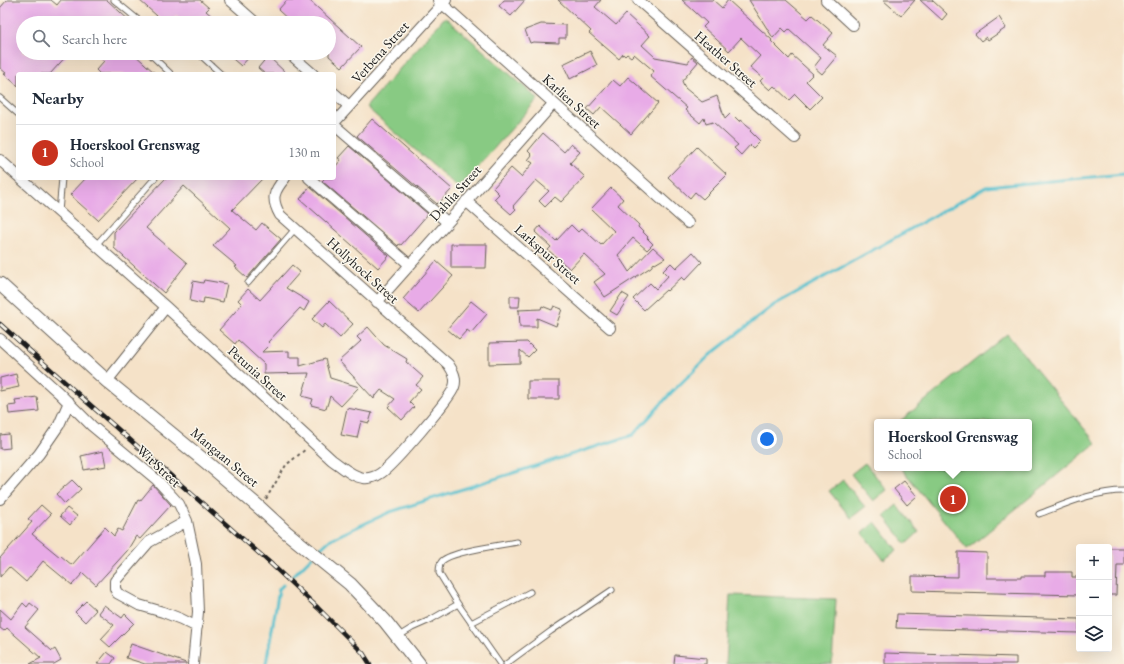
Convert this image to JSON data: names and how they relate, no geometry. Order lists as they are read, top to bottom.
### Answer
{
  "streets": {
    "street": [
      "Verbena Street",
      "Heather Street",
      "Karlien Street",
      "Dahlia Street",
      "Larkspur Street",
      "Hollyhock Street",
      "Petunia Street",
      "Mangaan Street",
      "Wit Street"
    ]
  },
  "crossings": [
    ["Verbena Street", "Karlien Street"],
    ["Karlien Street", "Dahlia Street"],
    ["Dahlia Street", "Larkspur Street"],
    ["Dahlia Street", "Hollyhock Street"],
    ["Hollyhock Street", "Petunia Street"]
  ],
  "page": {
    "search": "Search here",
    "heading": "Nearby",
    "list": [
      {
        "mark": "1",
        "name": "Hoerskool Grenswag",
        "note": "School",
        "value": "130 m"
      }
    ],
    "popup": ["Hoerskool Grenswag", "School"],
    "pins": "1",
    "map_buttons": ["+", "−"]
  }
}
